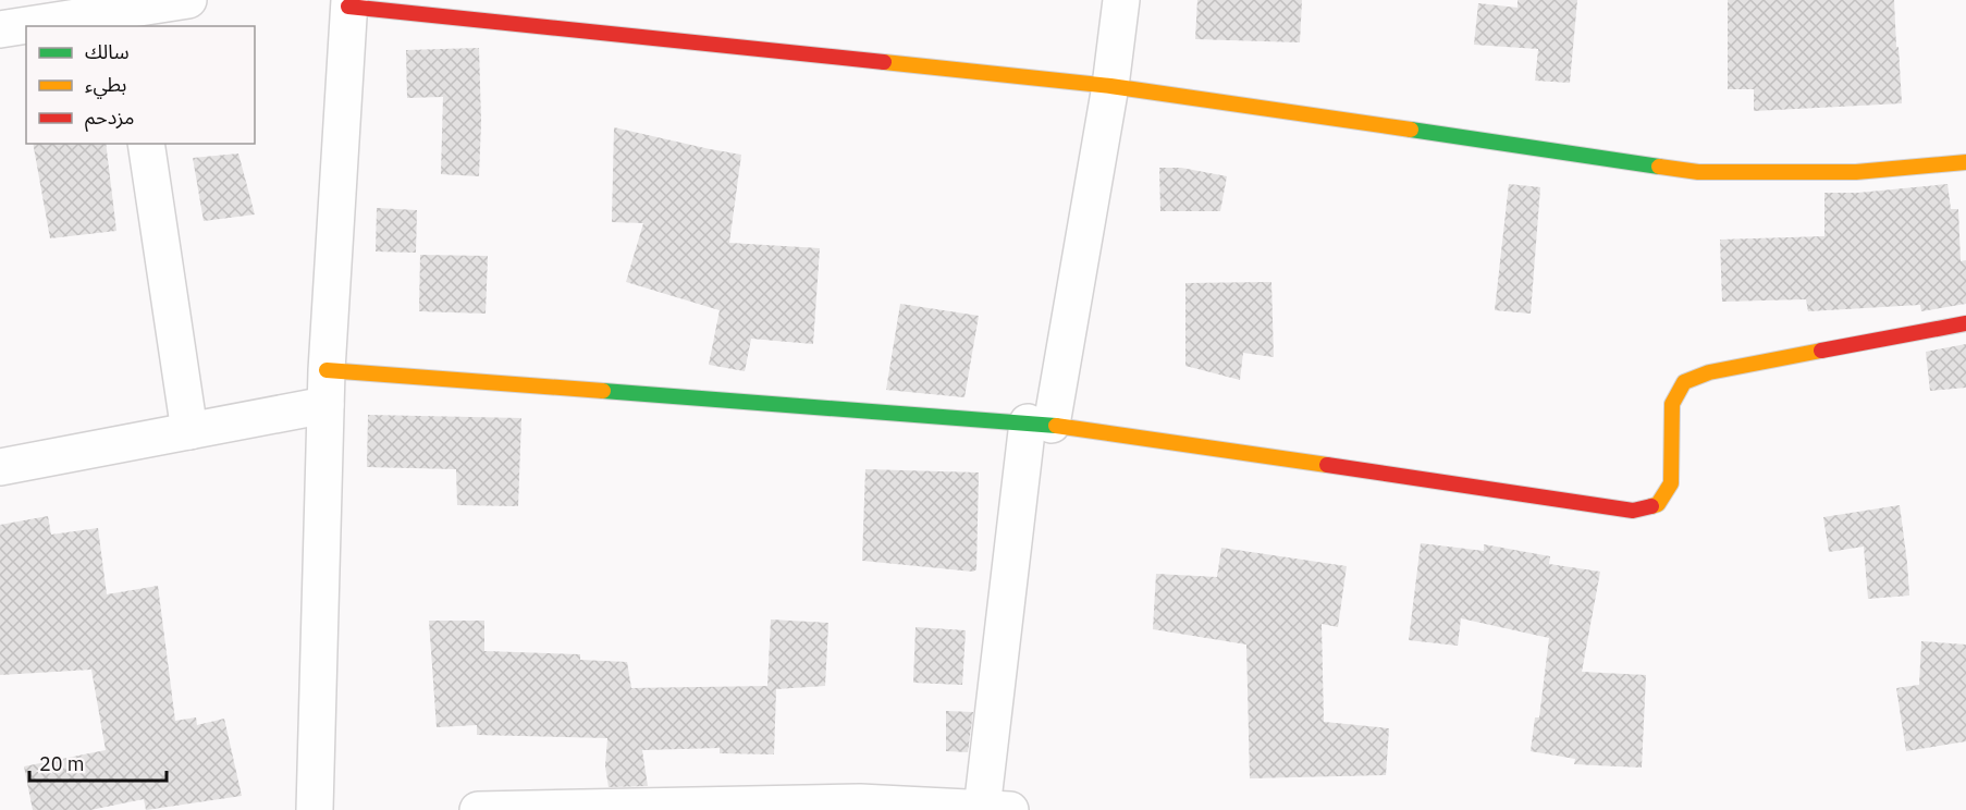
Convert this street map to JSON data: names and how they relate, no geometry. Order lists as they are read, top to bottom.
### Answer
{
  "legend": ["سالك", "بطيء", "مزدحم"],
  "scale_bar": "20 m"
}
